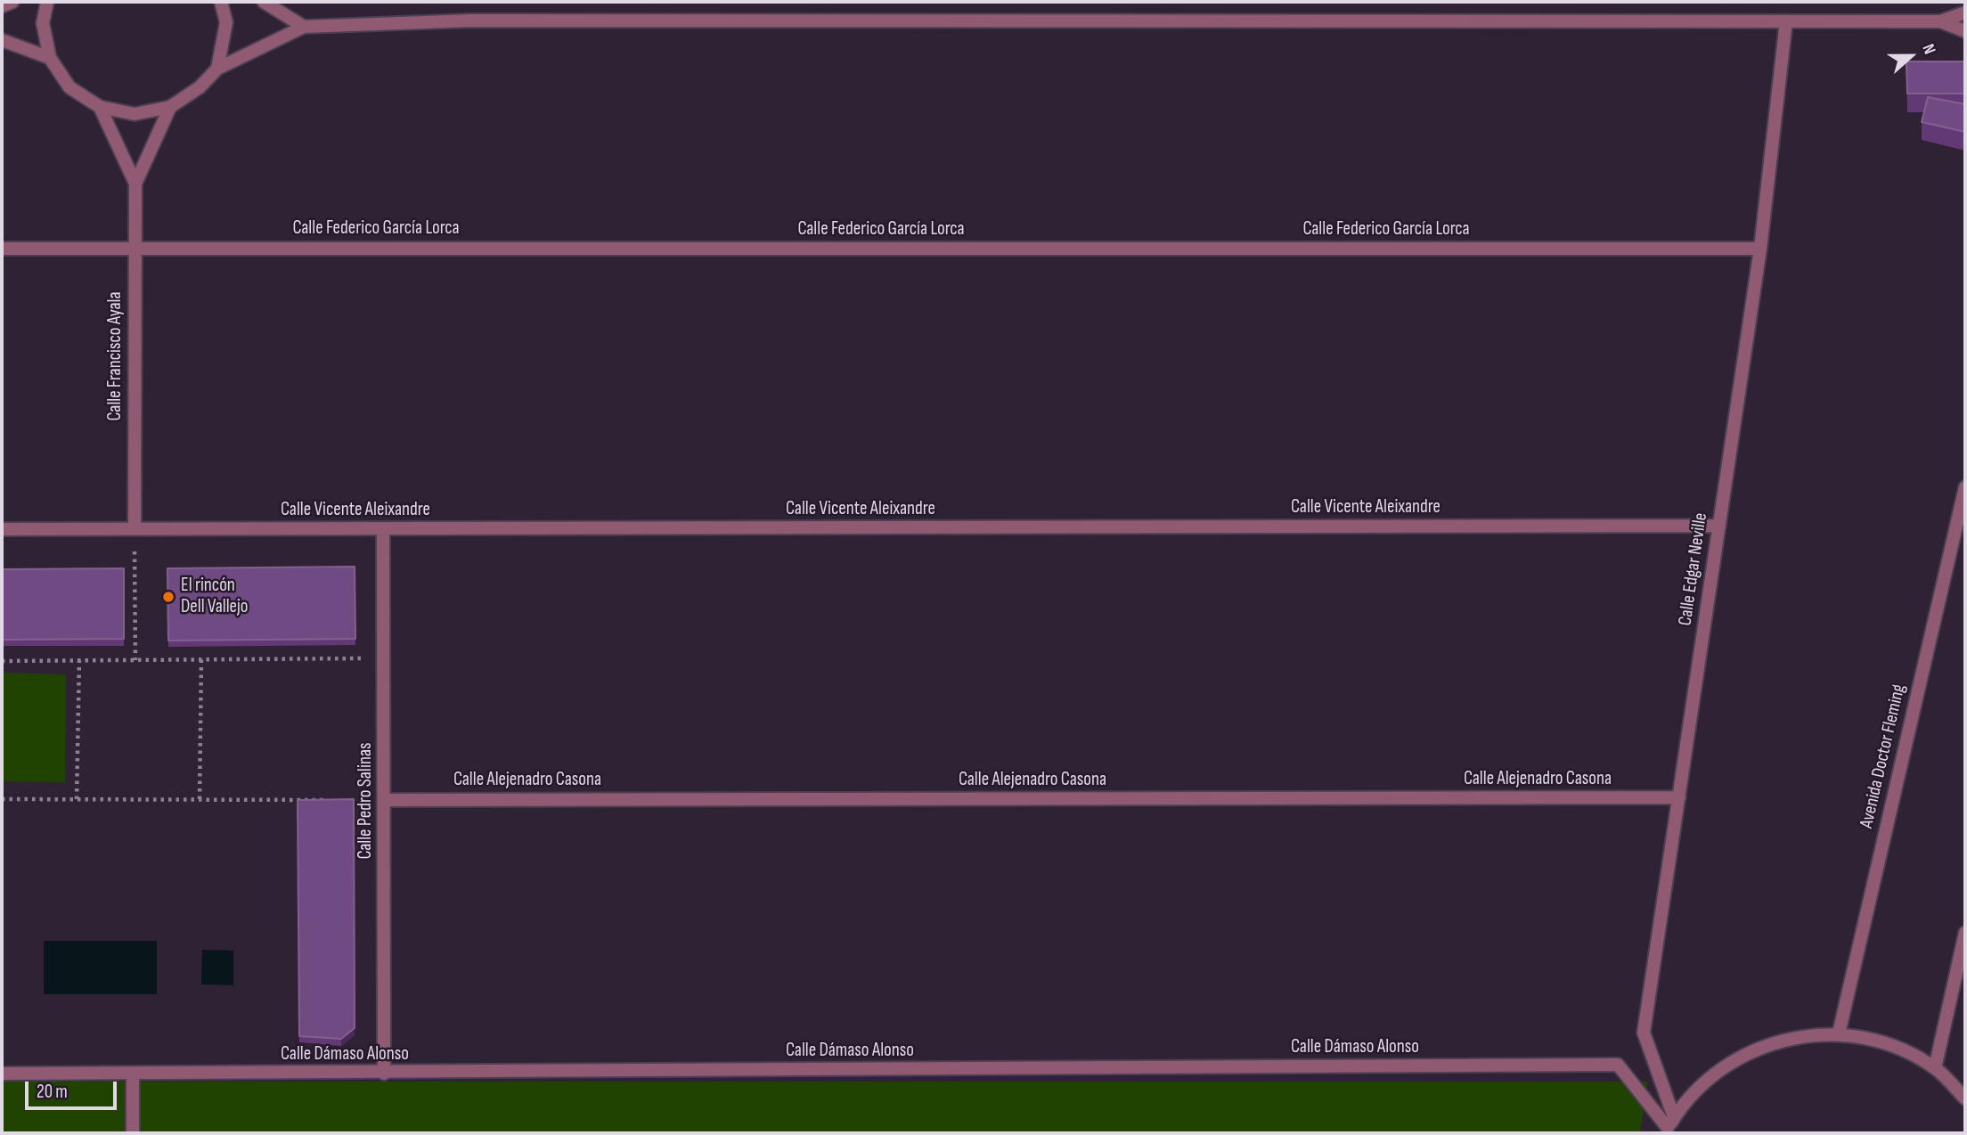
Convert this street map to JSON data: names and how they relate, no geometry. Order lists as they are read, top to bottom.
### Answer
{
  "streets": {
    "street": [
      "Calle Federico García Lorca",
      "Calle Francisco Ayala",
      "Calle Vicente Aleixandre",
      "Calle Edgar Neville",
      "Avenida Doctor Fleming",
      "Calle Alejenadro Casona",
      "Calle Pedro Salinas",
      "Calle Dámaso Alonso"
    ]
  },
  "crossings": [
    ["Calle Federico García Lorca", "Calle Francisco Ayala"],
    ["Calle Federico García Lorca", "Calle Edgar Neville"],
    ["Calle Francisco Ayala", "Calle Vicente Aleixandre"],
    ["Calle Vicente Aleixandre", "Calle Edgar Neville"],
    ["Calle Vicente Aleixandre", "Calle Pedro Salinas"],
    ["Calle Edgar Neville", "Calle Alejenadro Casona"],
    ["Calle Edgar Neville", "Calle Dámaso Alonso"],
    ["Calle Alejenadro Casona", "Calle Pedro Salinas"],
    ["Calle Pedro Salinas", "Calle Dámaso Alonso"]
  ],
  "places": ["El rincón Dell Vallejo"],
  "scale_bar": "20 m",
  "north": "right"
}
